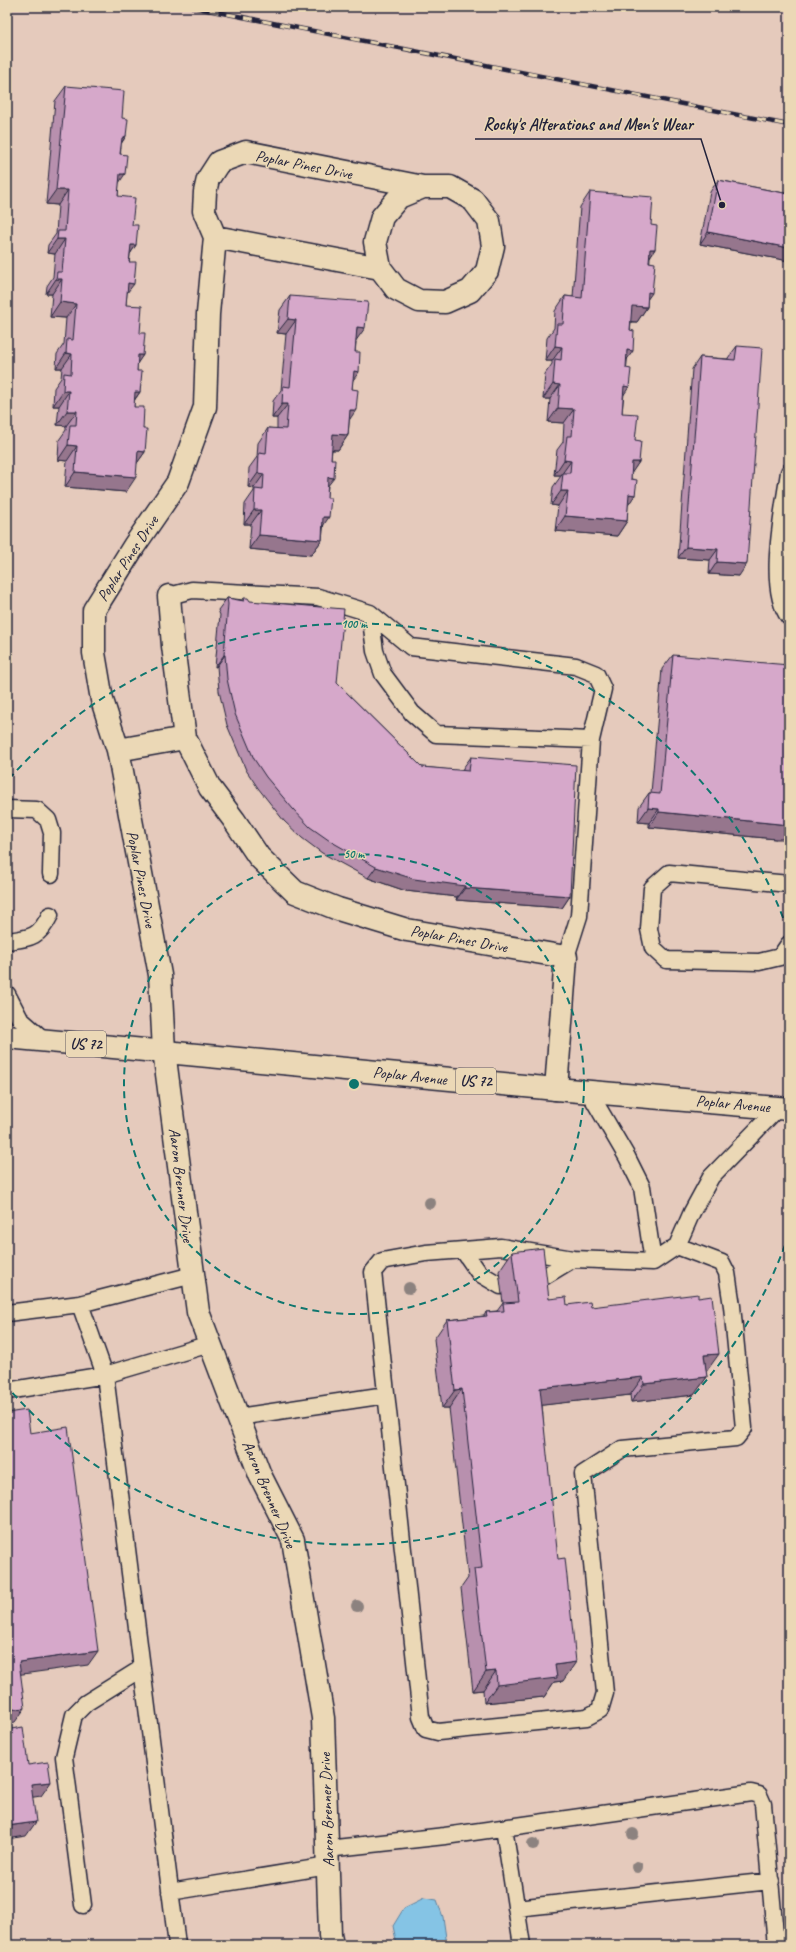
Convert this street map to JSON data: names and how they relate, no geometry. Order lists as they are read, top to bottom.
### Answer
{
  "streets": {
    "street": [
      "Poplar Pines Drive",
      "US 72",
      "Poplar Avenue",
      "Aaron Brenner Drive"
    ]
  },
  "crossings": [
    ["Poplar Pines Drive", "Poplar Avenue"],
    ["Poplar Pines Drive", "Aaron Brenner Drive"],
    ["Poplar Avenue", "Aaron Brenner Drive"]
  ],
  "places": ["Rocky's Alterations and Men's Wear"],
  "rings": ["100 m", "50 m"]
}
